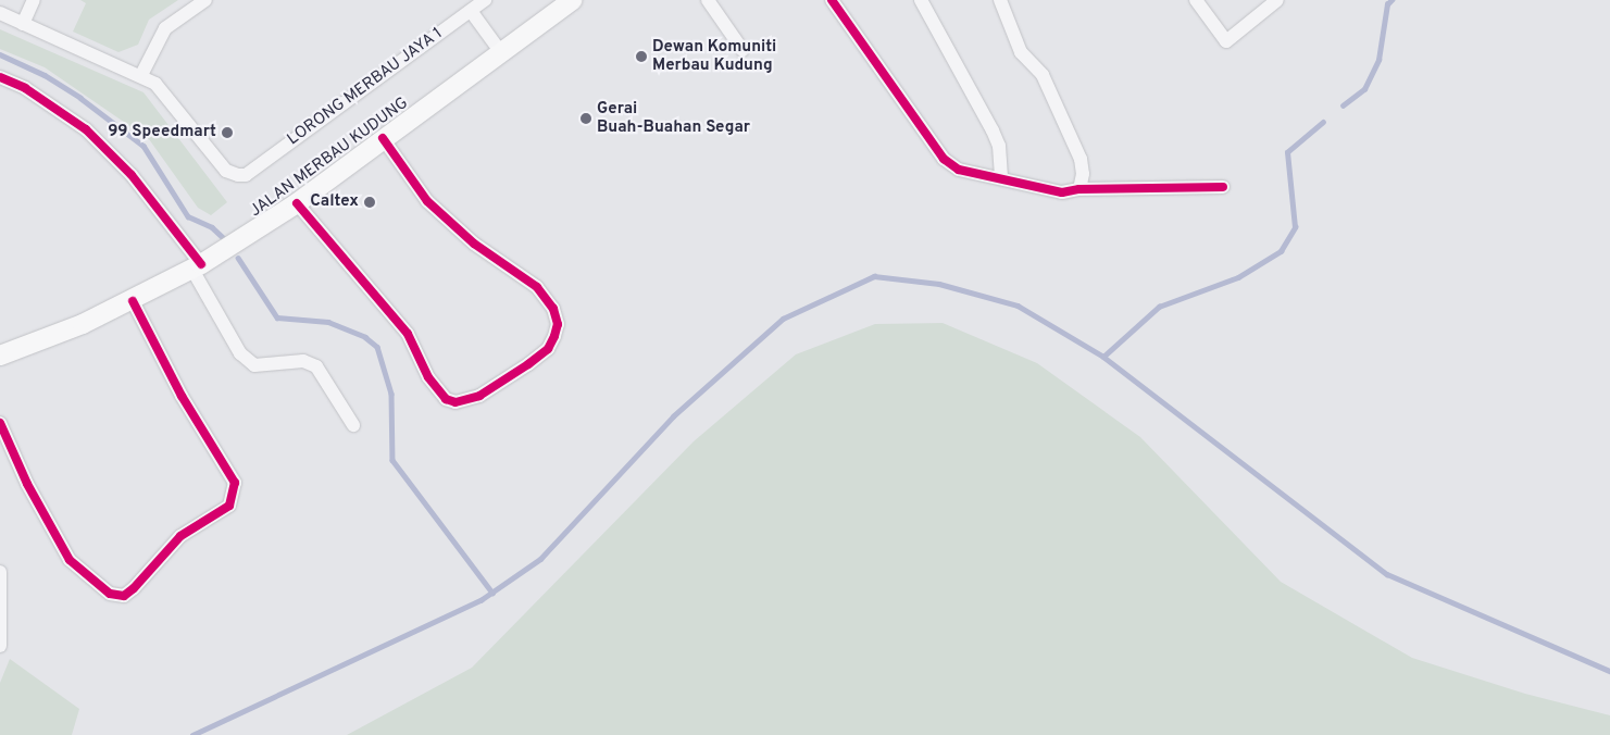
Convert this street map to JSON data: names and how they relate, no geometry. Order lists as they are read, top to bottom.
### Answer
{
  "streets": {
    "main road": ["JALAN MERBAU KUDUNG"],
    "street": ["LORONG MERBAU JAYA 1"]
  },
  "places": [
    "Dewan Komuniti Merbau Kudung",
    "Gerai Buah-Buahan Segar",
    "99 Speedmart",
    "Caltex"
  ]
}
